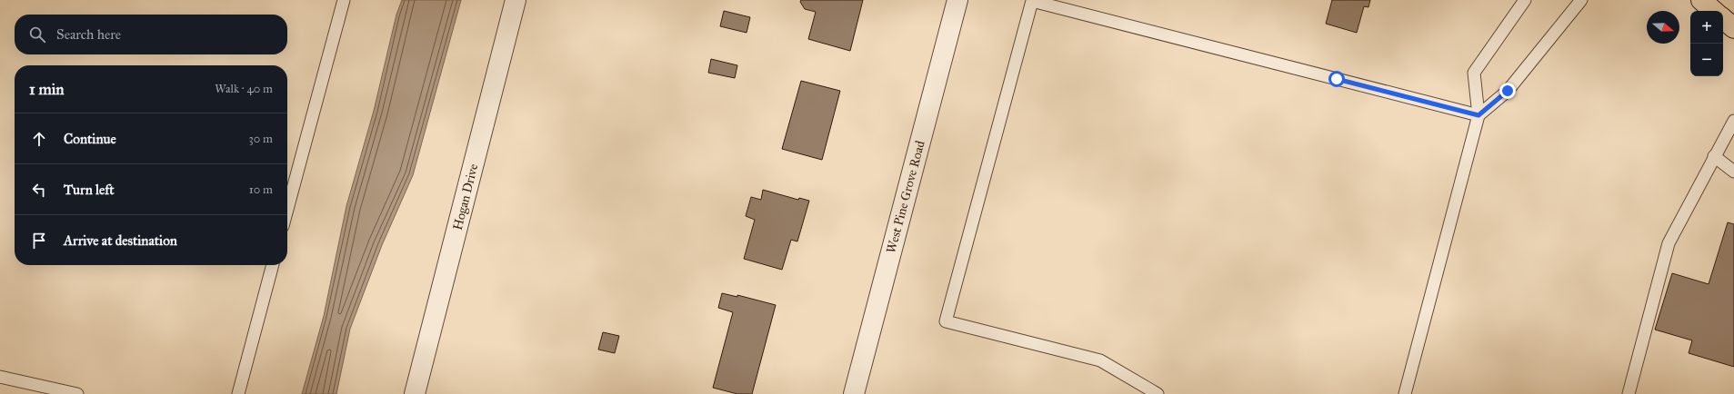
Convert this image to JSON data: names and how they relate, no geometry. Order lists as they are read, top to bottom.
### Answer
{
  "streets": {
    "street": ["Hogan Drive", "West Pine Grove Road"]
  },
  "north": "right",
  "page": {
    "map_buttons": ["+", "−"],
    "search": "Search here",
    "heading": ["1 min", "Walk · 40 m"],
    "list": [
      ["Continue", "30 m"],
      ["Turn left", "10 m"],
      "Arrive at destination"
    ]
  }
}
